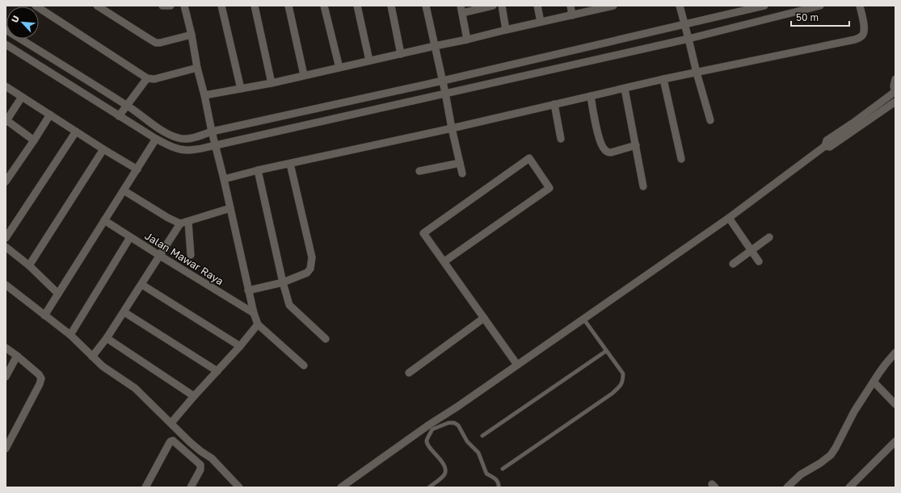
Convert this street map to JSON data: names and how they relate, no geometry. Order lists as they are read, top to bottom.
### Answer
{
  "streets": {
    "street": ["Jalan Mawar Raya"]
  },
  "scale_bar": "50 m",
  "north": "top left"
}
